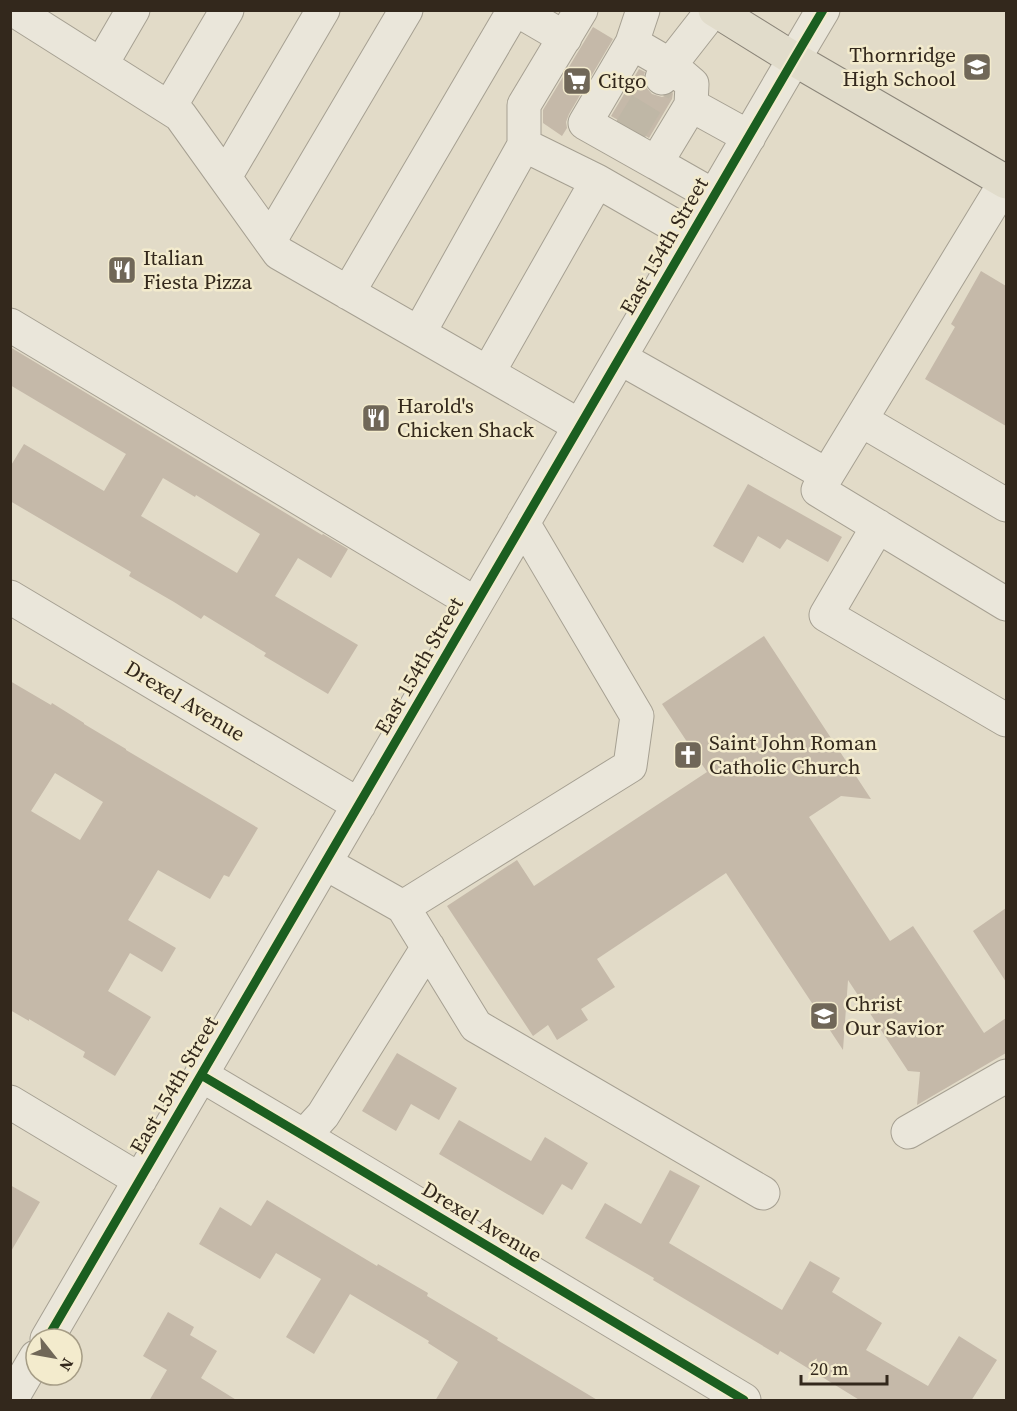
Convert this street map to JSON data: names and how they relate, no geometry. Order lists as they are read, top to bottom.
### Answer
{
  "streets": {
    "street": ["East 154th Street", "Drexel Avenue"]
  },
  "crossings": [
    ["East 154th Street", "Drexel Avenue"]
  ],
  "places": {
    "school or university": ["Thornridge High School", "Christ Our Savior"],
    "supermarket": ["Citgo"],
    "restaurant": ["Italian Fiesta Pizza", "Harold's Chicken Shack"],
    "church": ["Saint John Roman Catholic Church"]
  },
  "scale_bar": "20 m",
  "north": "bottom right"
}
